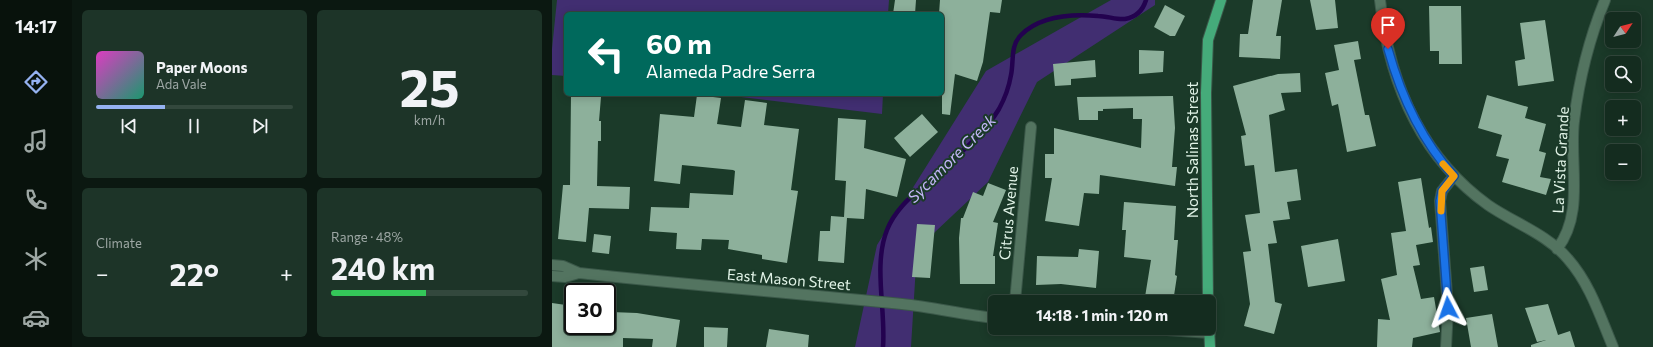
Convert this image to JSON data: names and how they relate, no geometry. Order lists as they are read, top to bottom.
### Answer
{
  "streets": {
    "main road": ["North Salinas Street"],
    "street": ["La Vista Grande", "Citrus Avenue", "East Mason Street"]
  },
  "water": ["Sycamore Creek"],
  "north": "top right",
  "page": {
    "tabs": "14:17",
    "tile": [
      ["25", "km/h"],
      "Climate",
      ["Range · 48%", "240 km"]
    ],
    "map_buttons": ["+", "−"],
    "turn": ["60 m", "Alameda Padre Serra"],
    "song": ["Paper Moons", "Ada Vale"],
    "heat": ["−", "22°", "+"],
    "limit": "30",
    "trip": "14:18 · 1 min · 120 m"
  }
}
